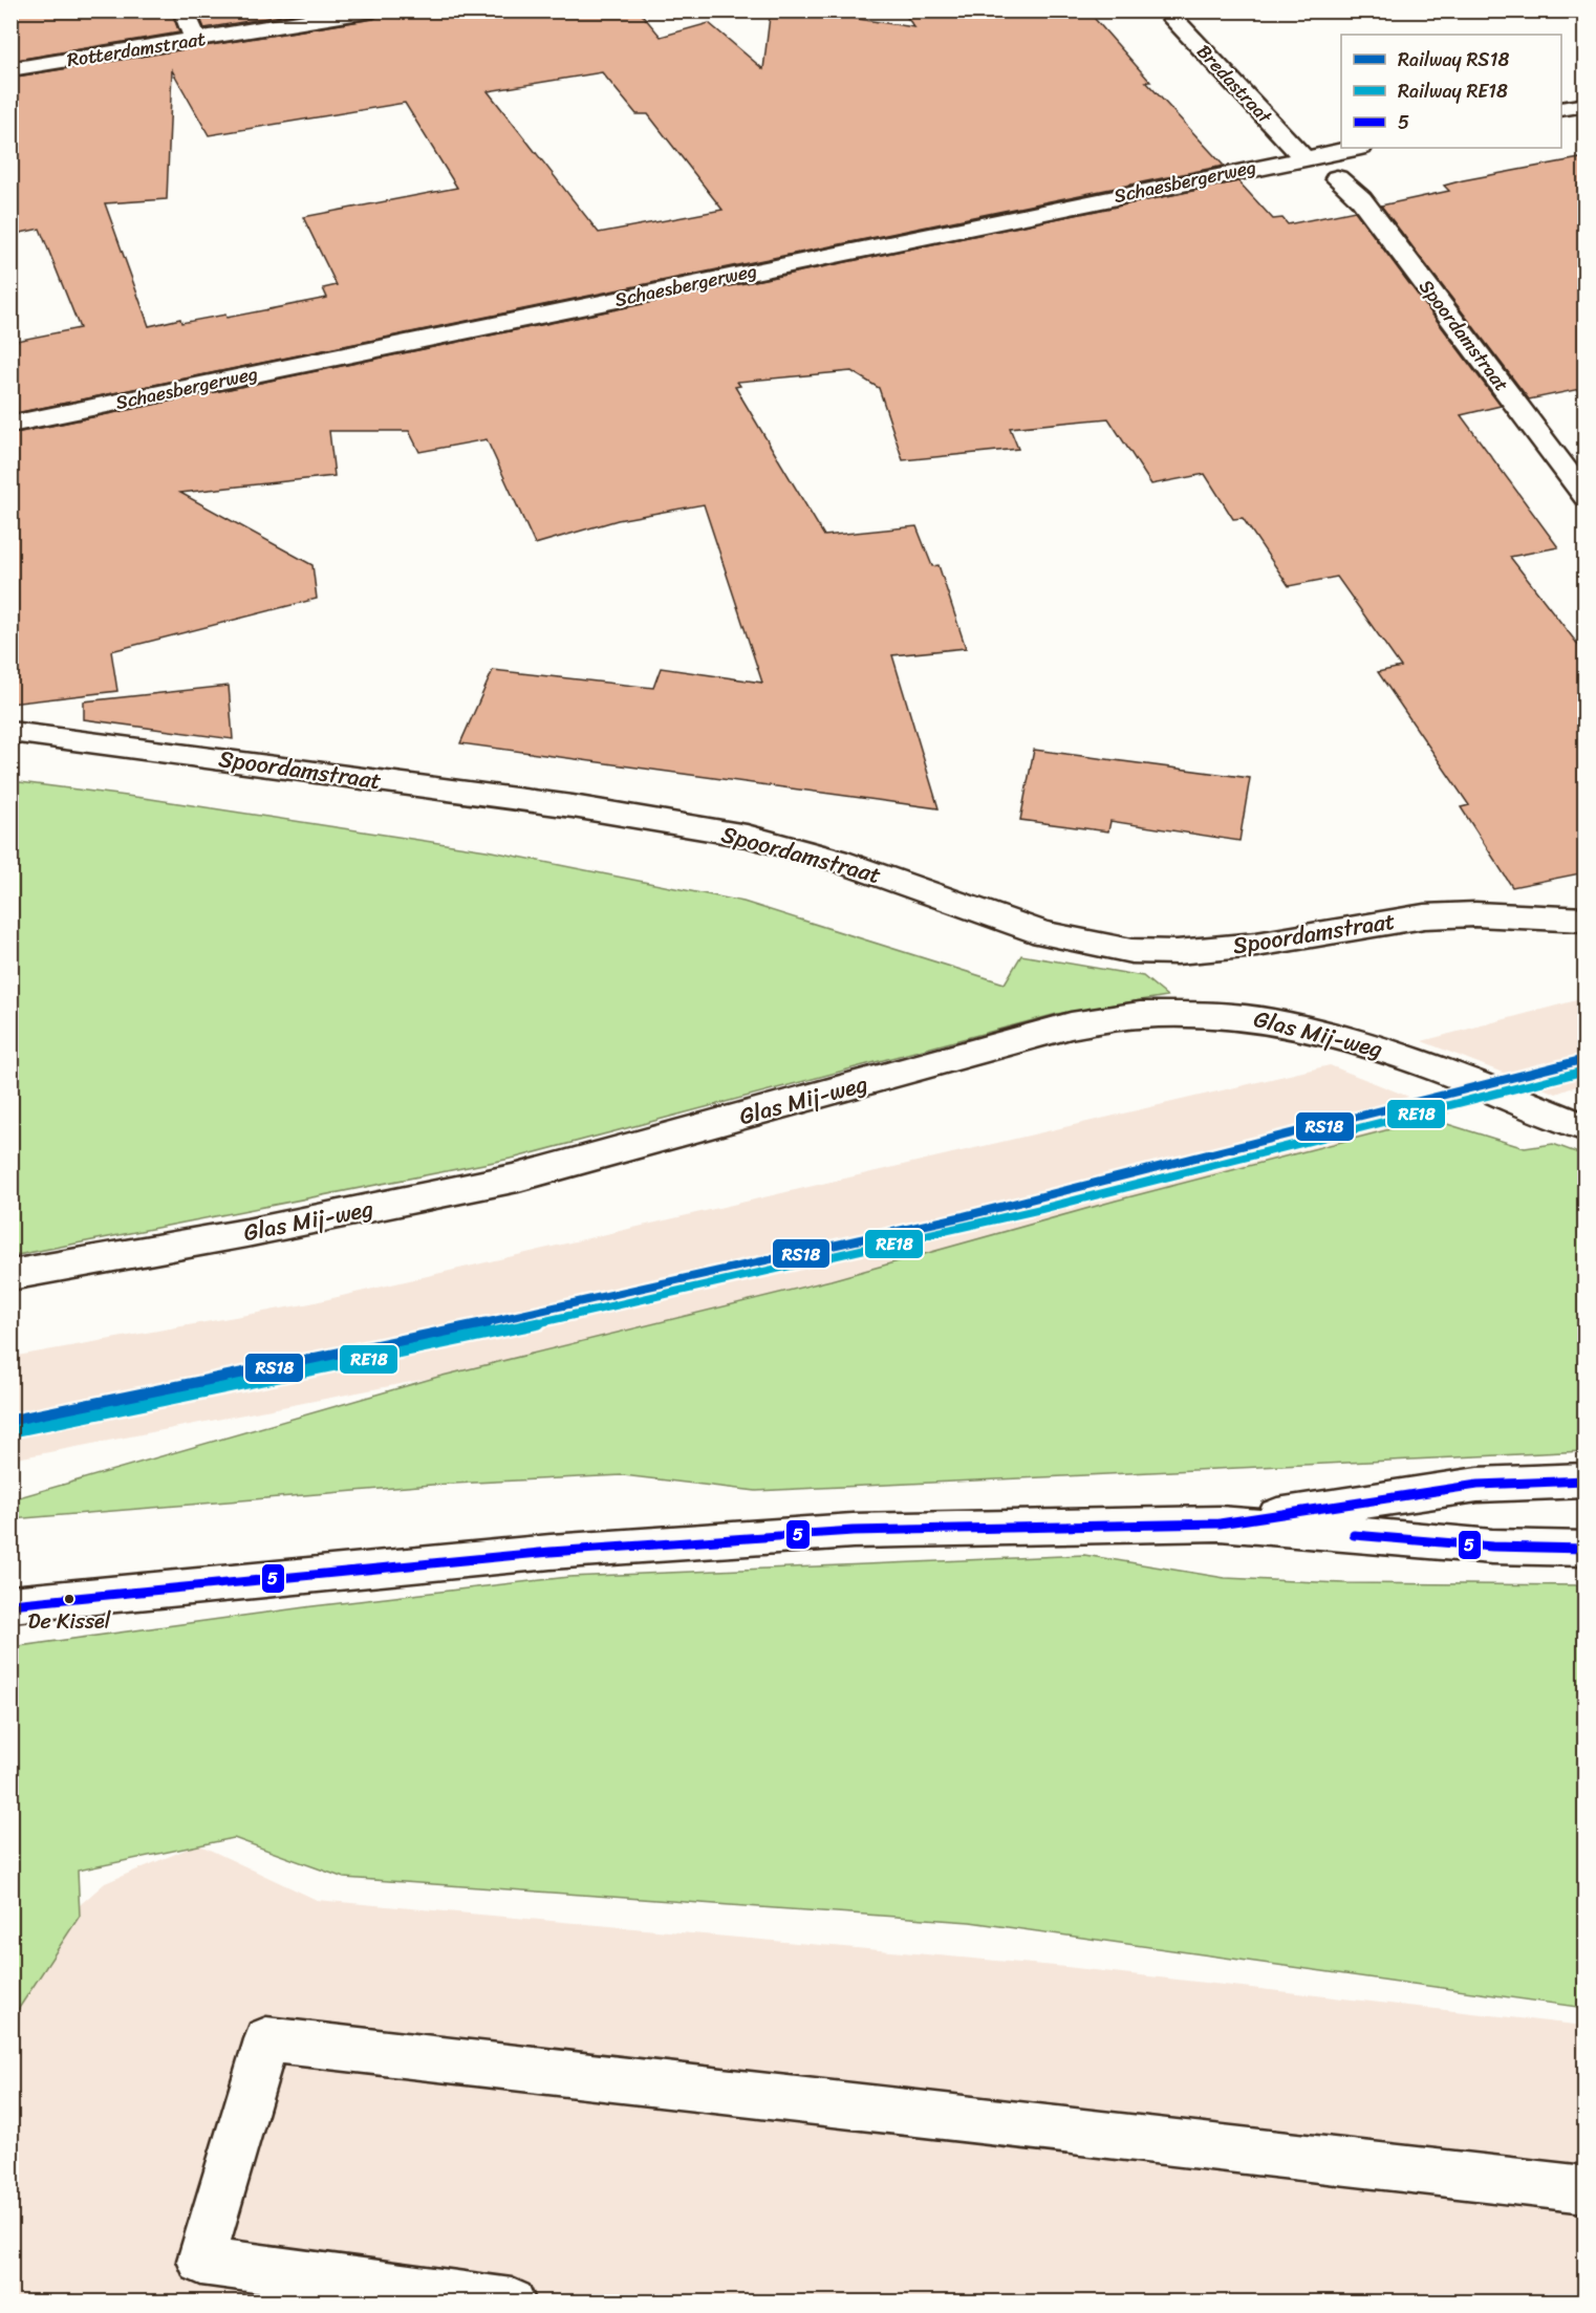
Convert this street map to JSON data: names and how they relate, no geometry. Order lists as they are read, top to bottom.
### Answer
{
  "streets": {
    "street": [
      "Rotterdamstraat",
      "Bredastraat",
      "Schaesbergerweg",
      "Spoordamstraat",
      "Glas Mij-weg"
    ]
  },
  "crossings": [
    ["Bredastraat", "Schaesbergerweg"]
  ],
  "places": ["De Kissel"],
  "lines": ["rail line RS18", "rail line RE18", "transit line 5"],
  "legend": ["Railway RS18", "Railway RE18", "5"]
}
